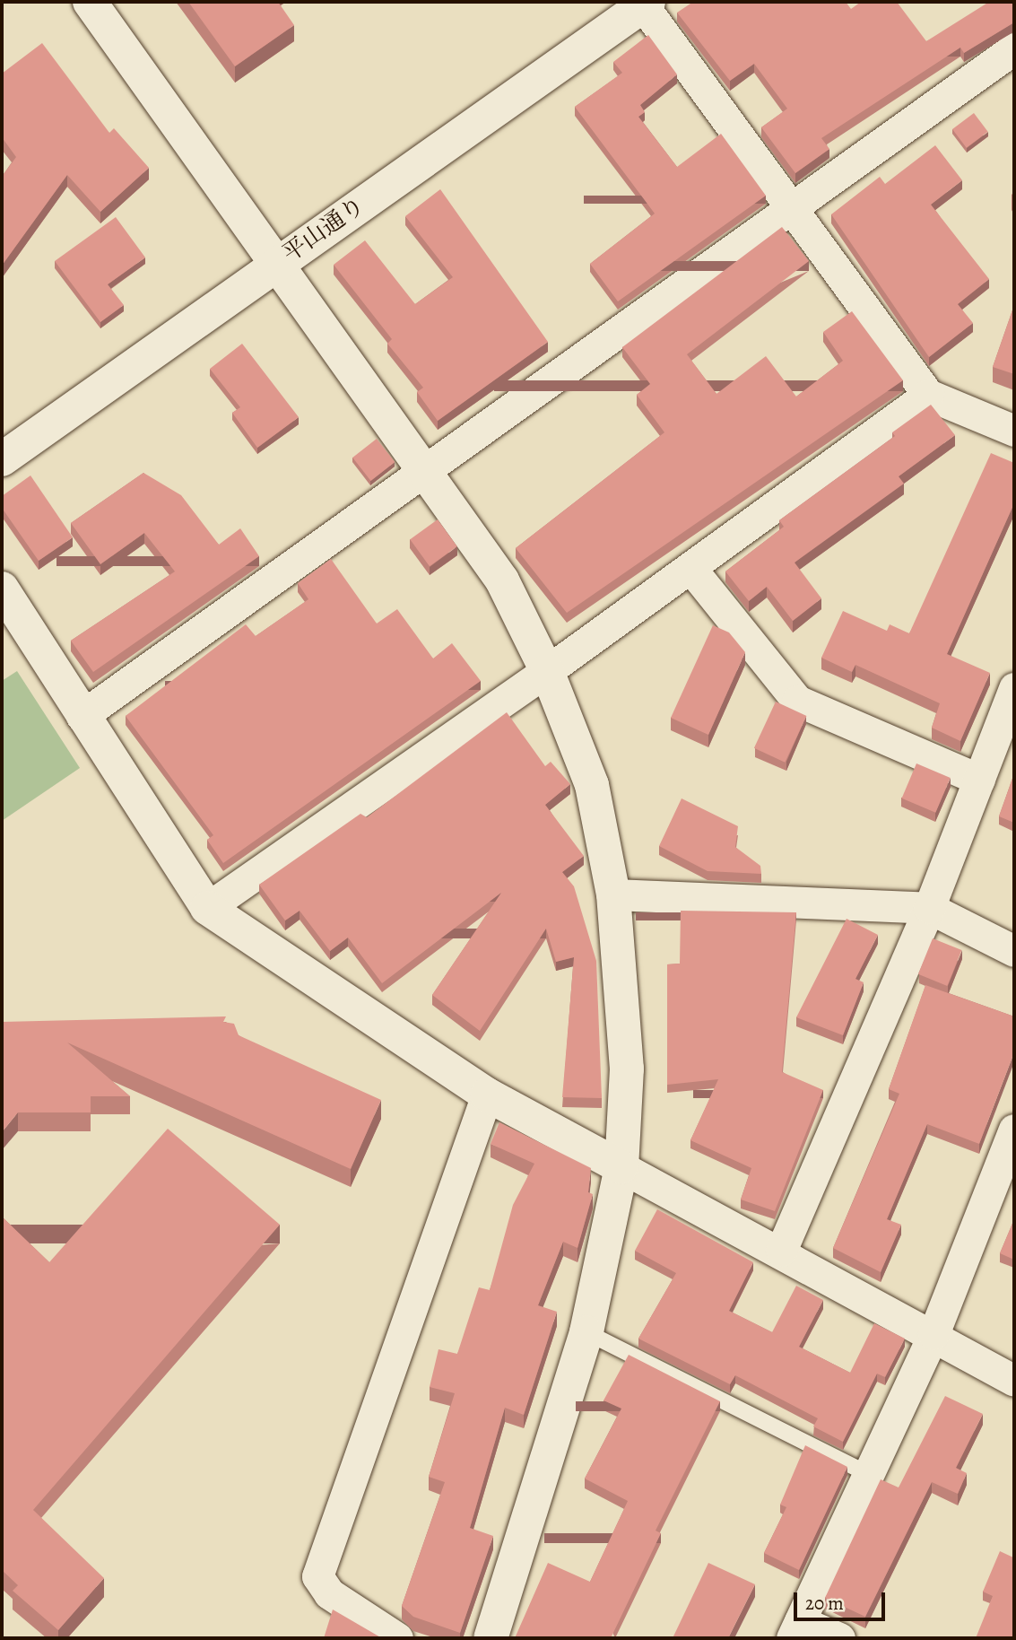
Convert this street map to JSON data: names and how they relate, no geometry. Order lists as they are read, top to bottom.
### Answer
{
  "streets": {
    "street": ["平山通り"]
  },
  "scale_bar": "20 m"
}
